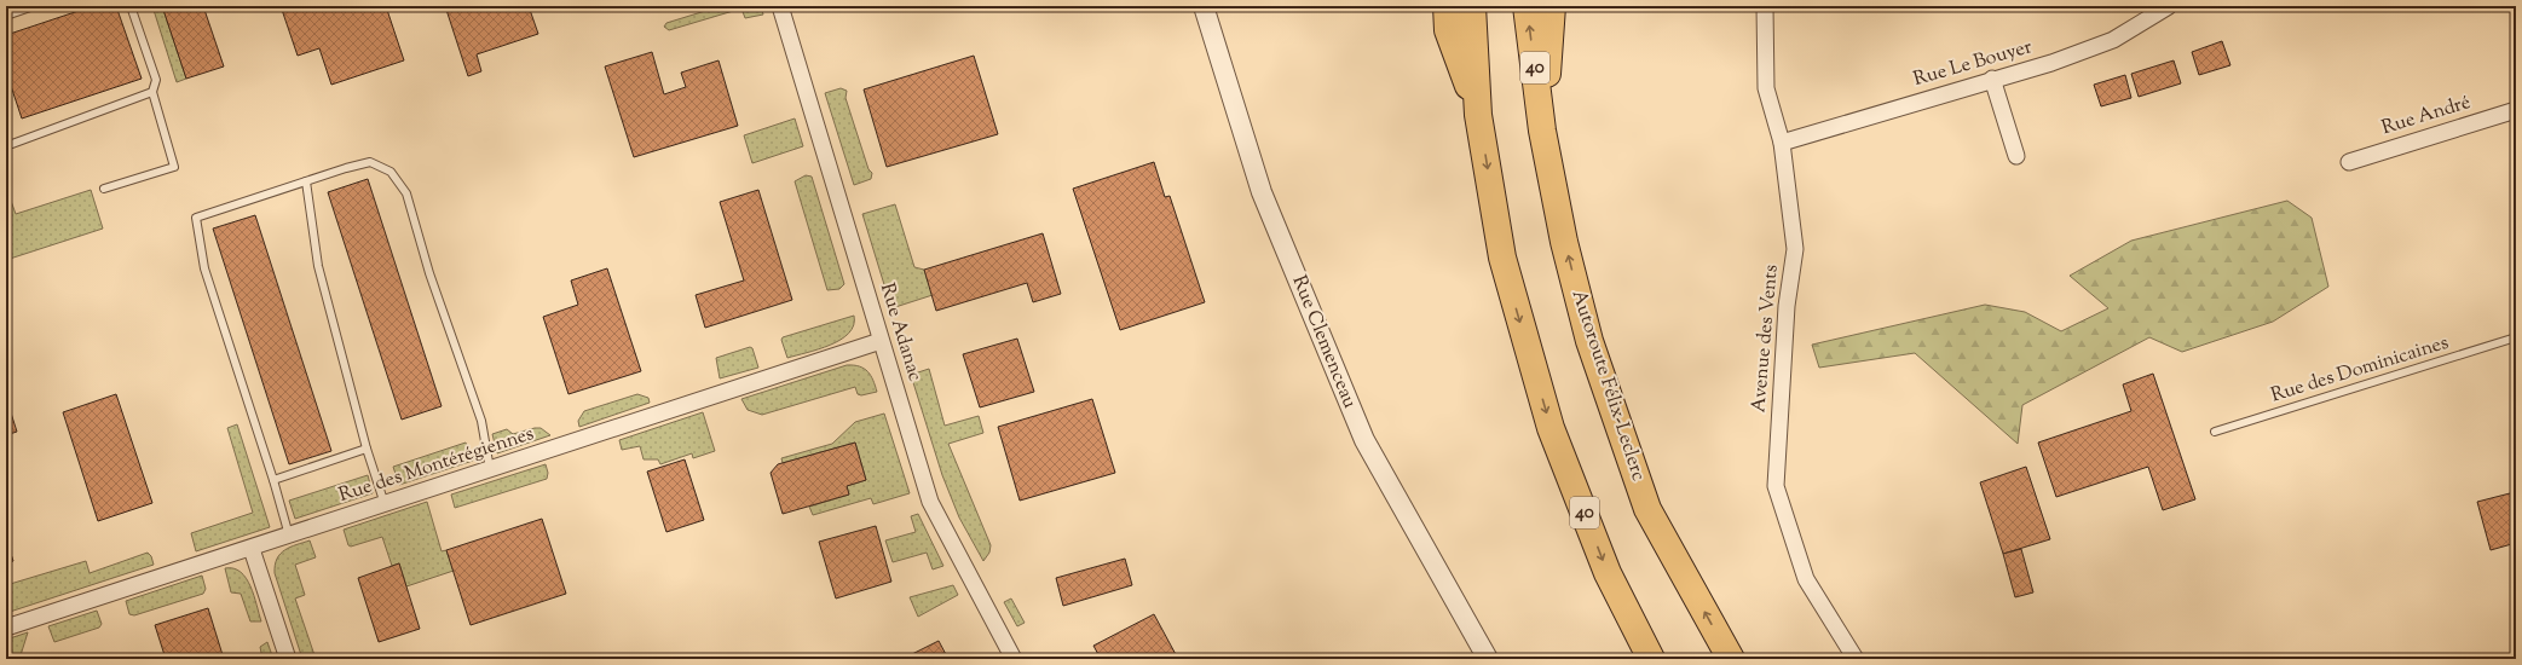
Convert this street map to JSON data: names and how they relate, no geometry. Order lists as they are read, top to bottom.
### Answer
{
  "streets": {
    "highway": ["40", "Autoroute Félix-Leclerc"],
    "street": [
      "Rue Le Bouyer",
      "Rue André",
      "Rue Adanac",
      "Avenue des Vents",
      "Rue Clemenceau",
      "Rue des Montérégiennes"
    ],
    "lane": ["Rue des Dominicaines"]
  },
  "crossings": [
    ["Rue Le Bouyer", "Avenue des Vents"],
    ["Rue Adanac", "Rue des Montérégiennes"]
  ]
}
